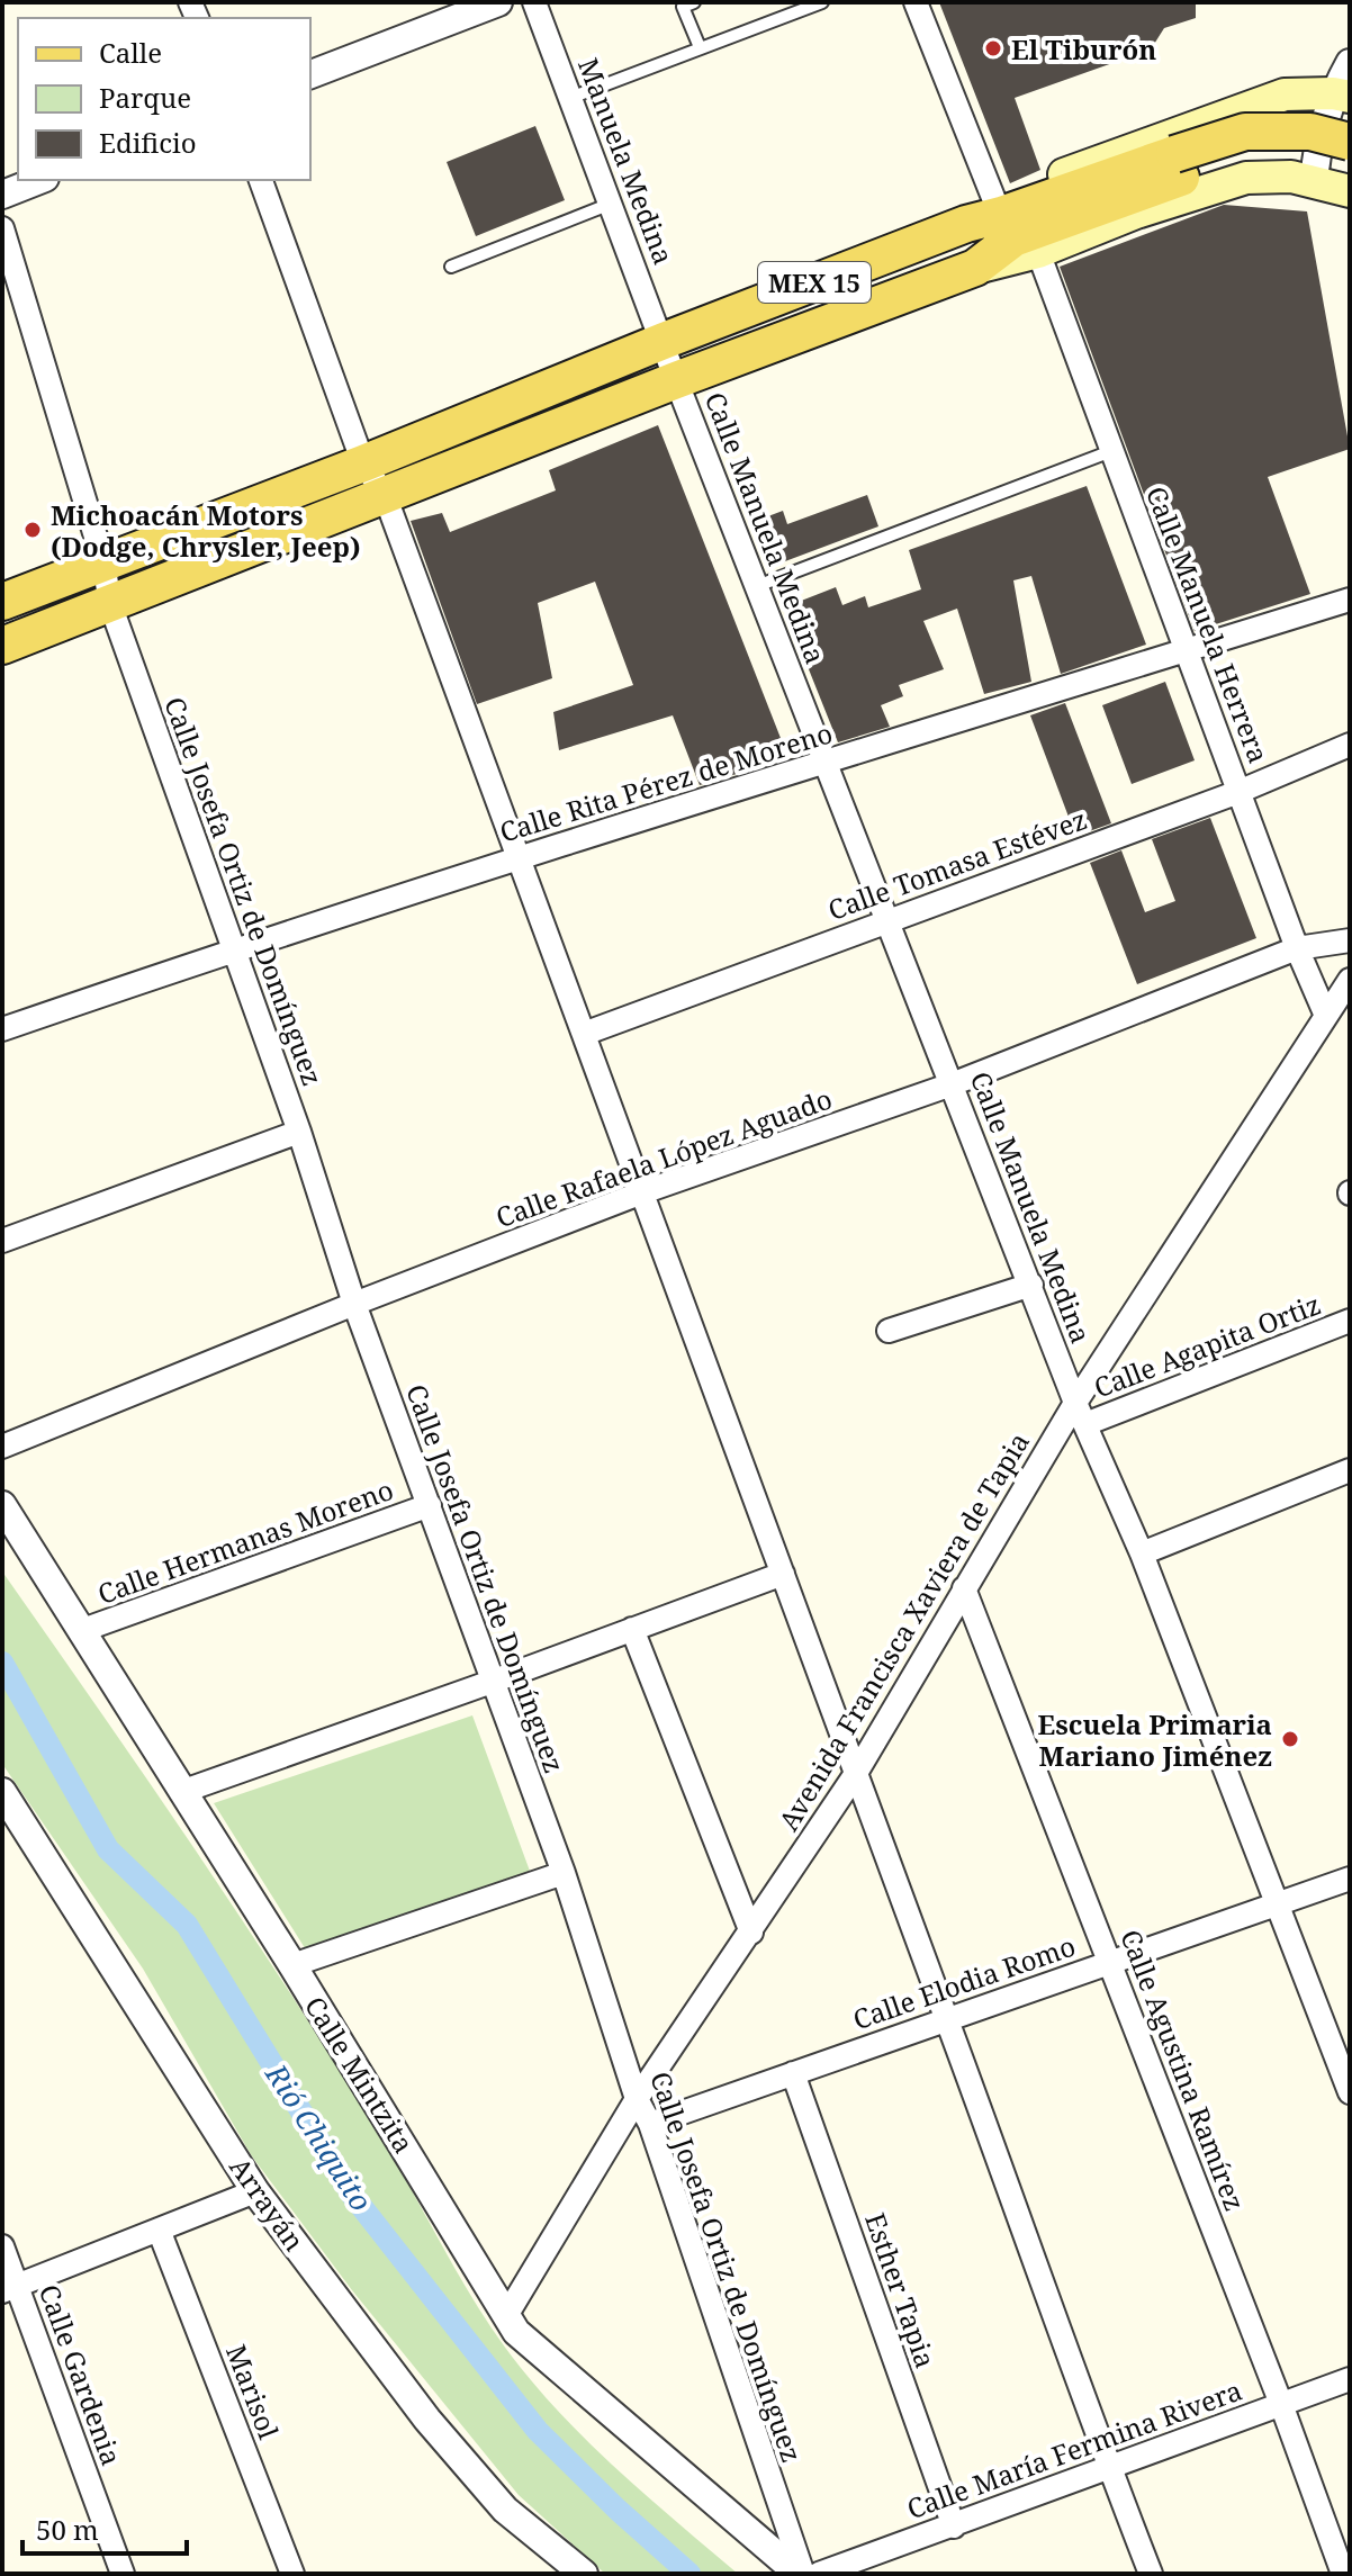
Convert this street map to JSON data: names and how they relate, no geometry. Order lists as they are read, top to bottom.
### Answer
{
  "streets": {
    "main road": ["MEX 15"],
    "street": [
      "Manuela Medina",
      "Calle Manuela Medina",
      "Calle Manuela Herrera",
      "Calle Rita Pérez de Moreno",
      "Calle Tomasa Estévez",
      "Calle Josefa Ortiz de Domínguez",
      "Calle Rafaela López Aguado",
      "Calle Agapita Ortiz",
      "Calle Hermanas Moreno",
      "Avenida Francisca Xaviera de Tapia",
      "Calle Elodia Romo",
      "Calle Agustina Ramírez",
      "Calle Mintzita",
      "Arrayán",
      "Esther Tapia",
      "Calle Gardenia",
      "Marisol",
      "Calle María Fermina Rivera"
    ]
  },
  "crossings": [
    ["Manuela Medina", "MEX 15"],
    ["Manuela Medina", "Calle Manuela Medina"],
    ["MEX 15", "Calle Manuela Medina"],
    ["MEX 15", "Calle Josefa Ortiz de Domínguez"],
    ["Calle Manuela Medina", "Calle Rita Pérez de Moreno"],
    ["Calle Manuela Medina", "Calle Tomasa Estévez"],
    ["Calle Manuela Medina", "Calle Rafaela López Aguado"],
    ["Calle Manuela Medina", "Calle Agapita Ortiz"],
    ["Calle Manuela Medina", "Avenida Francisca Xaviera de Tapia"],
    ["Calle Manuela Medina", "Calle Elodia Romo"],
    ["Calle Manuela Herrera", "Calle Rita Pérez de Moreno"],
    ["Calle Manuela Herrera", "Calle Tomasa Estévez"],
    ["Calle Manuela Herrera", "Calle Rafaela López Aguado"],
    ["Calle Manuela Herrera", "Avenida Francisca Xaviera de Tapia"],
    ["Calle Rita Pérez de Moreno", "Calle Josefa Ortiz de Domínguez"],
    ["Calle Josefa Ortiz de Domínguez", "Calle Rafaela López Aguado"],
    ["Calle Josefa Ortiz de Domínguez", "Calle Hermanas Moreno"],
    ["Calle Josefa Ortiz de Domínguez", "Avenida Francisca Xaviera de Tapia"],
    ["Calle Josefa Ortiz de Domínguez", "Calle Elodia Romo"],
    ["Calle Josefa Ortiz de Domínguez", "Calle Mintzita"],
    ["Calle Agapita Ortiz", "Avenida Francisca Xaviera de Tapia"],
    ["Calle Hermanas Moreno", "Calle Mintzita"],
    ["Avenida Francisca Xaviera de Tapia", "Calle Agustina Ramírez"],
    ["Avenida Francisca Xaviera de Tapia", "Calle Mintzita"],
    ["Calle Elodia Romo", "Calle Agustina Ramírez"],
    ["Calle Elodia Romo", "Esther Tapia"],
    ["Calle Agustina Ramírez", "Calle María Fermina Rivera"],
    ["Esther Tapia", "Calle María Fermina Rivera"]
  ],
  "water": ["Rió Chiquito"],
  "places": ["El Tiburón", "Michoacán Motors (Dodge, Chrysler, Jeep)", "Escuela Primaria Mariano Jiménez"],
  "legend": ["Calle", "Parque", "Edificio"],
  "scale_bar": "50 m"
}
